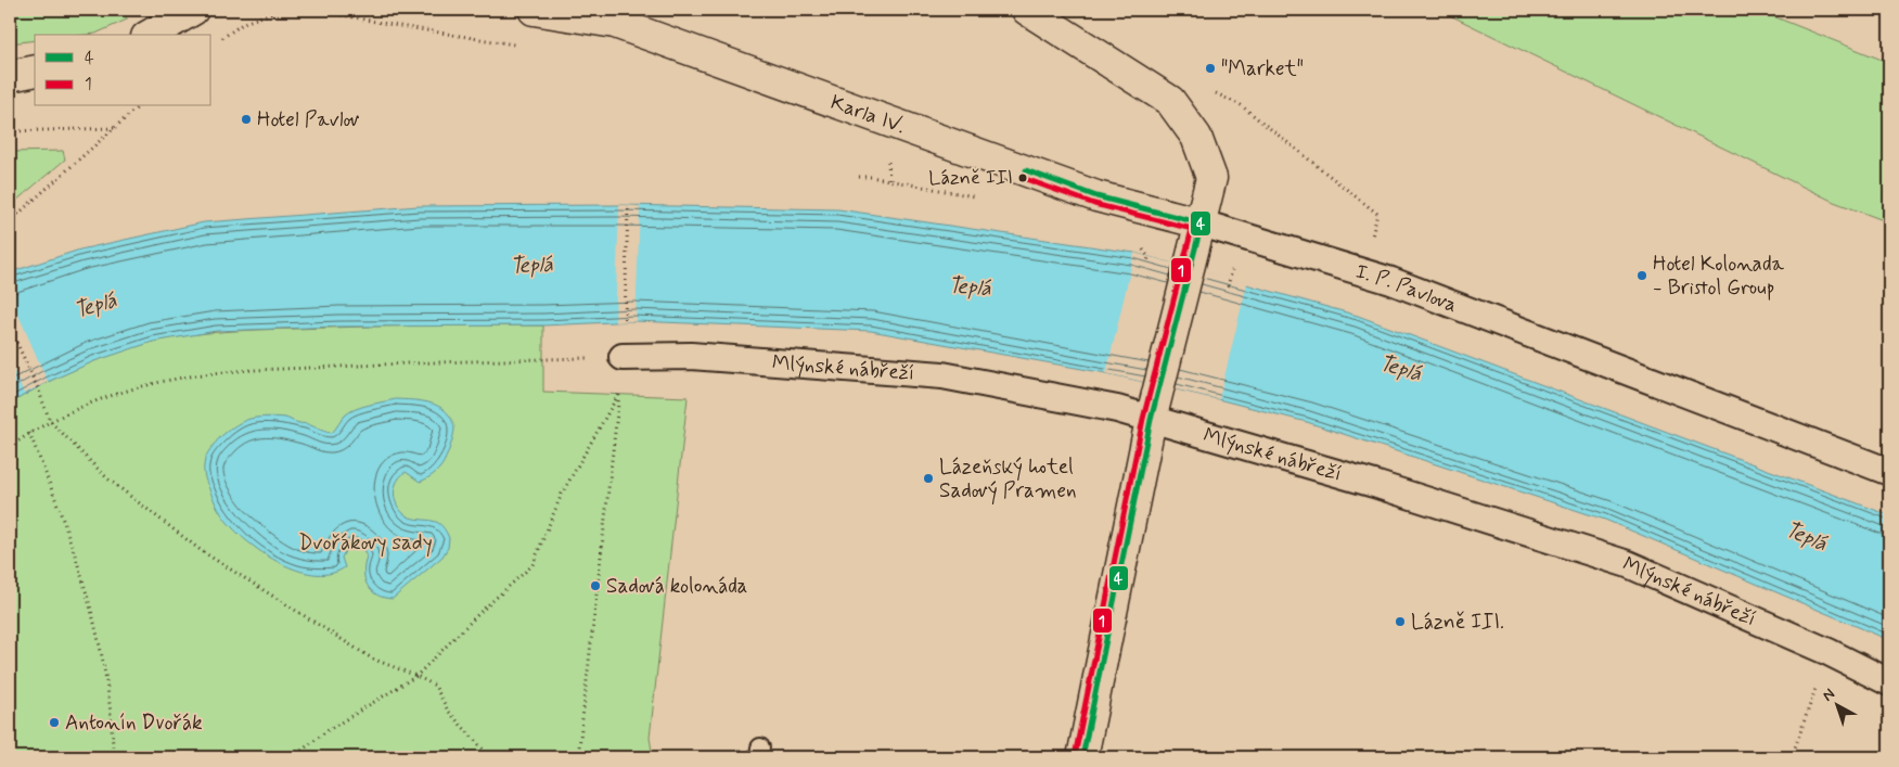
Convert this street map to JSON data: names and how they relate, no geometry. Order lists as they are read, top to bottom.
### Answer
{
  "streets": {
    "street": ["Karla IV.", "I. P. Pavlova", "Mlýnské nábřeží"]
  },
  "crossings": [
    ["Karla IV.", "I. P. Pavlova"]
  ],
  "water": ["Teplá"],
  "parks": ["Dvořákovy sady"],
  "places": [
    "\"Market\"",
    "Hotel Pavlov",
    "Lázně III",
    "Hotel Kolonada - Bristol Group",
    "Lázeňský hotel Sadový Pramen",
    "Sadová kolonáda",
    "Lázně III.",
    "Antonín Dvořák"
  ],
  "lines": ["transit line 4", "transit line 1"],
  "legend": ["4", "1"],
  "north": "top left"
}
